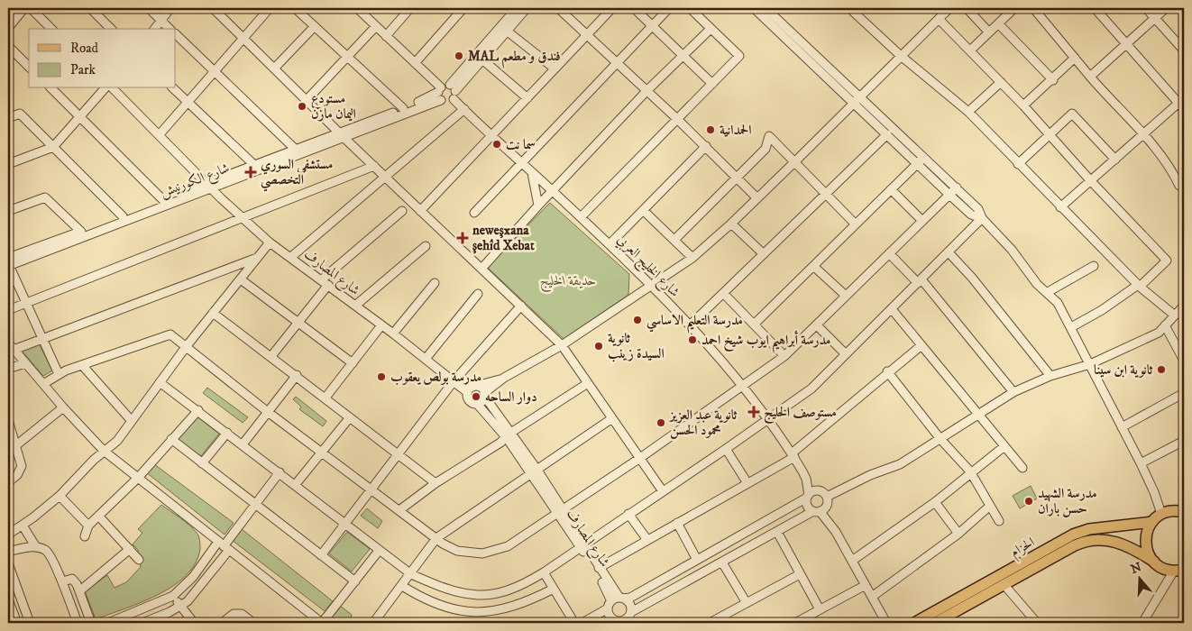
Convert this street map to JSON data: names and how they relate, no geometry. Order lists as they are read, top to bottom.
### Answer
{
  "streets": {
    "main road": ["الحزام"],
    "street": ["شارع الكورنيش", "شارع الخليج العربي", "شارع المصارف"]
  },
  "crossings": [
    ["شارع الكورنيش", "شارع المصارف"]
  ],
  "parks": ["حديقة الخليج"],
  "places": {
    "other": [
      "MAL فندق و مطعم",
      "مستودع اليمان مازن",
      "الحمدانية",
      "سما نت",
      "مدرسة التعليم الاساسي",
      "مدرسة أبراهيم ايوب شيخ احمد",
      "ثانوية السيدة زينب",
      "ثانوية ابن سينا",
      "مدرسة بولص يعقوب",
      "دوار الساحه",
      "ثانوية عبد العزيز محمود الحسن",
      "مدرسة الشهيد حسن باران"
    ],
    "health": ["مستشفى السوري التخصصي", "neweşxana şehîd Xebat", "مستوصف الخليج"]
  },
  "legend": ["Road", "Park"],
  "north": "top"
}
